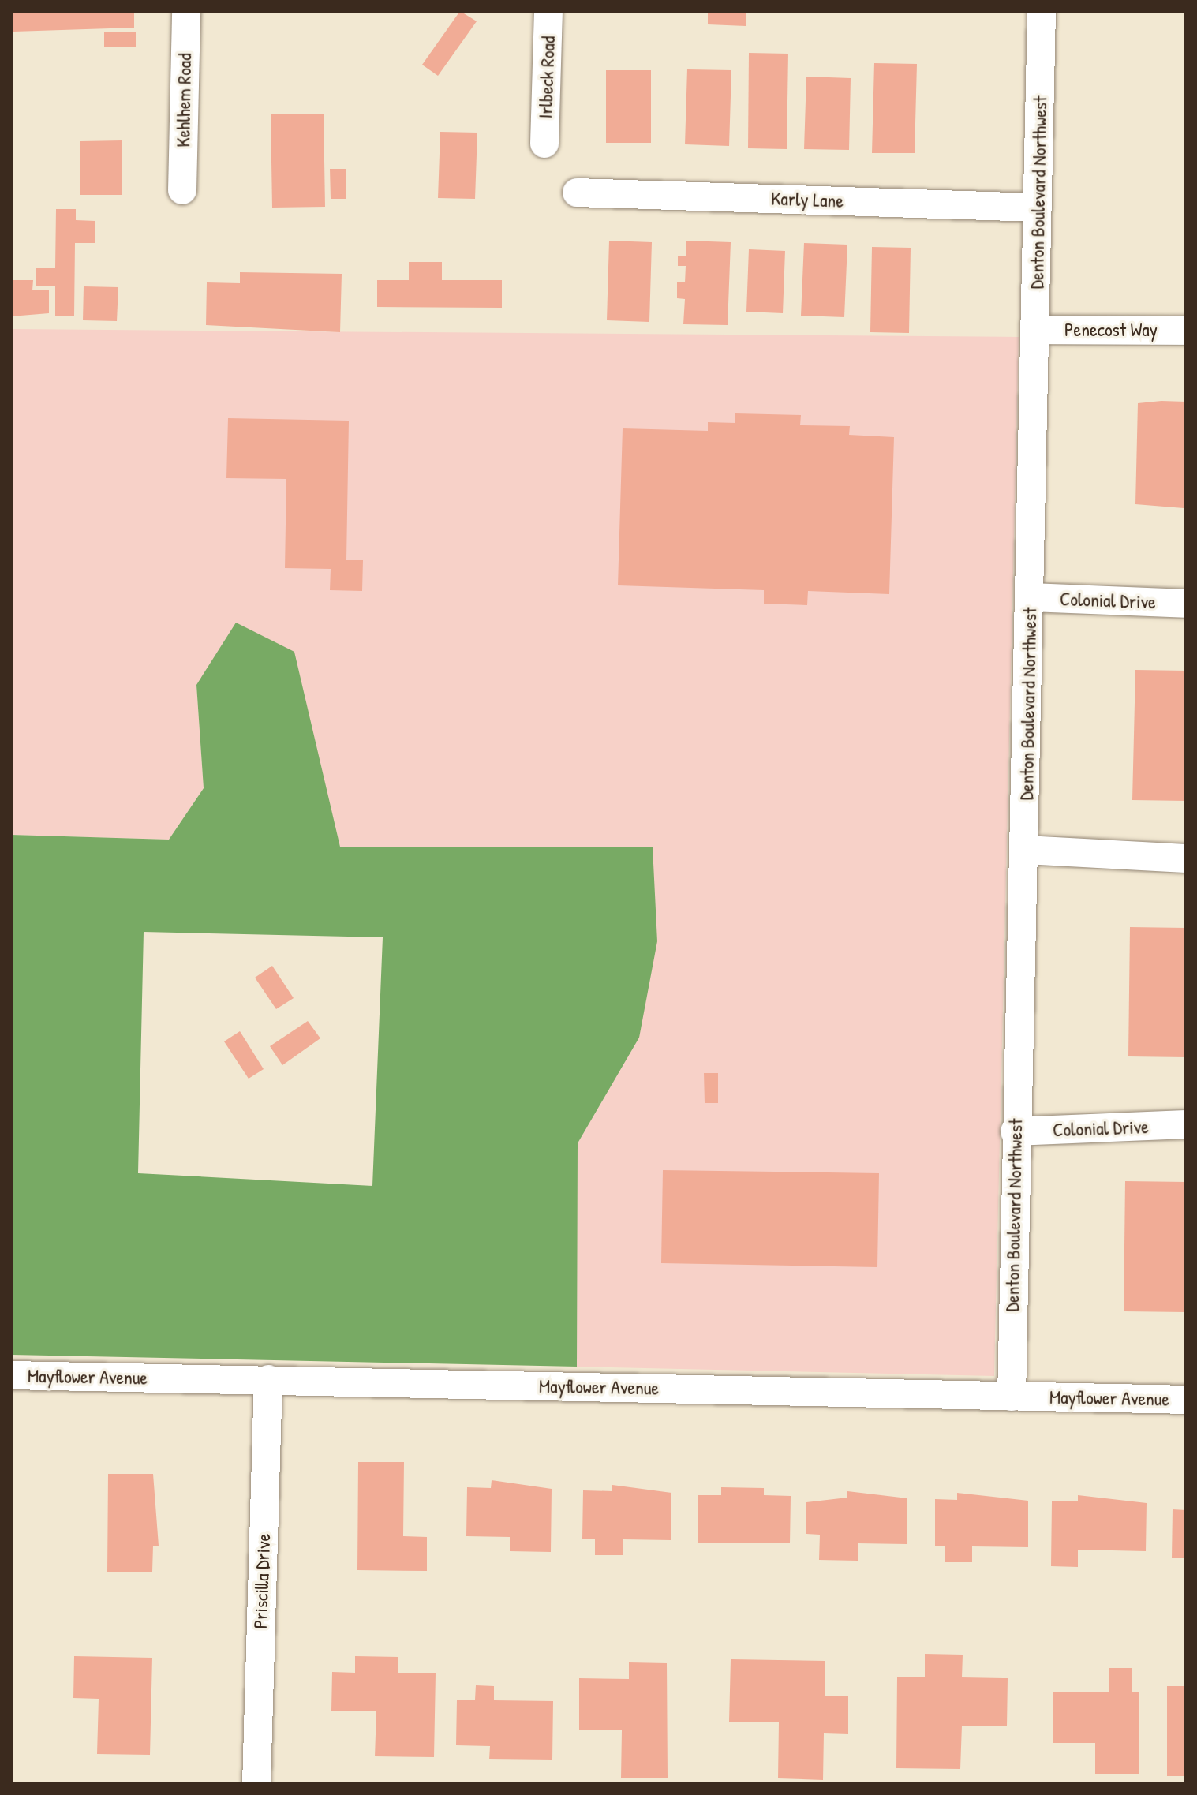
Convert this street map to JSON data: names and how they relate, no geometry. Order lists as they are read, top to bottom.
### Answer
{
  "streets": {
    "street": [
      "Irlbeck Road",
      "Kehlhem Road",
      "Denton Boulevard Northwest",
      "Karly Lane",
      "Penecost Way",
      "Colonial Drive",
      "Mayflower Avenue",
      "Priscilla Drive"
    ]
  },
  "crossings": [
    ["Denton Boulevard Northwest", "Karly Lane"],
    ["Denton Boulevard Northwest", "Penecost Way"],
    ["Denton Boulevard Northwest", "Colonial Drive"],
    ["Denton Boulevard Northwest", "Mayflower Avenue"],
    ["Mayflower Avenue", "Priscilla Drive"]
  ]
}
